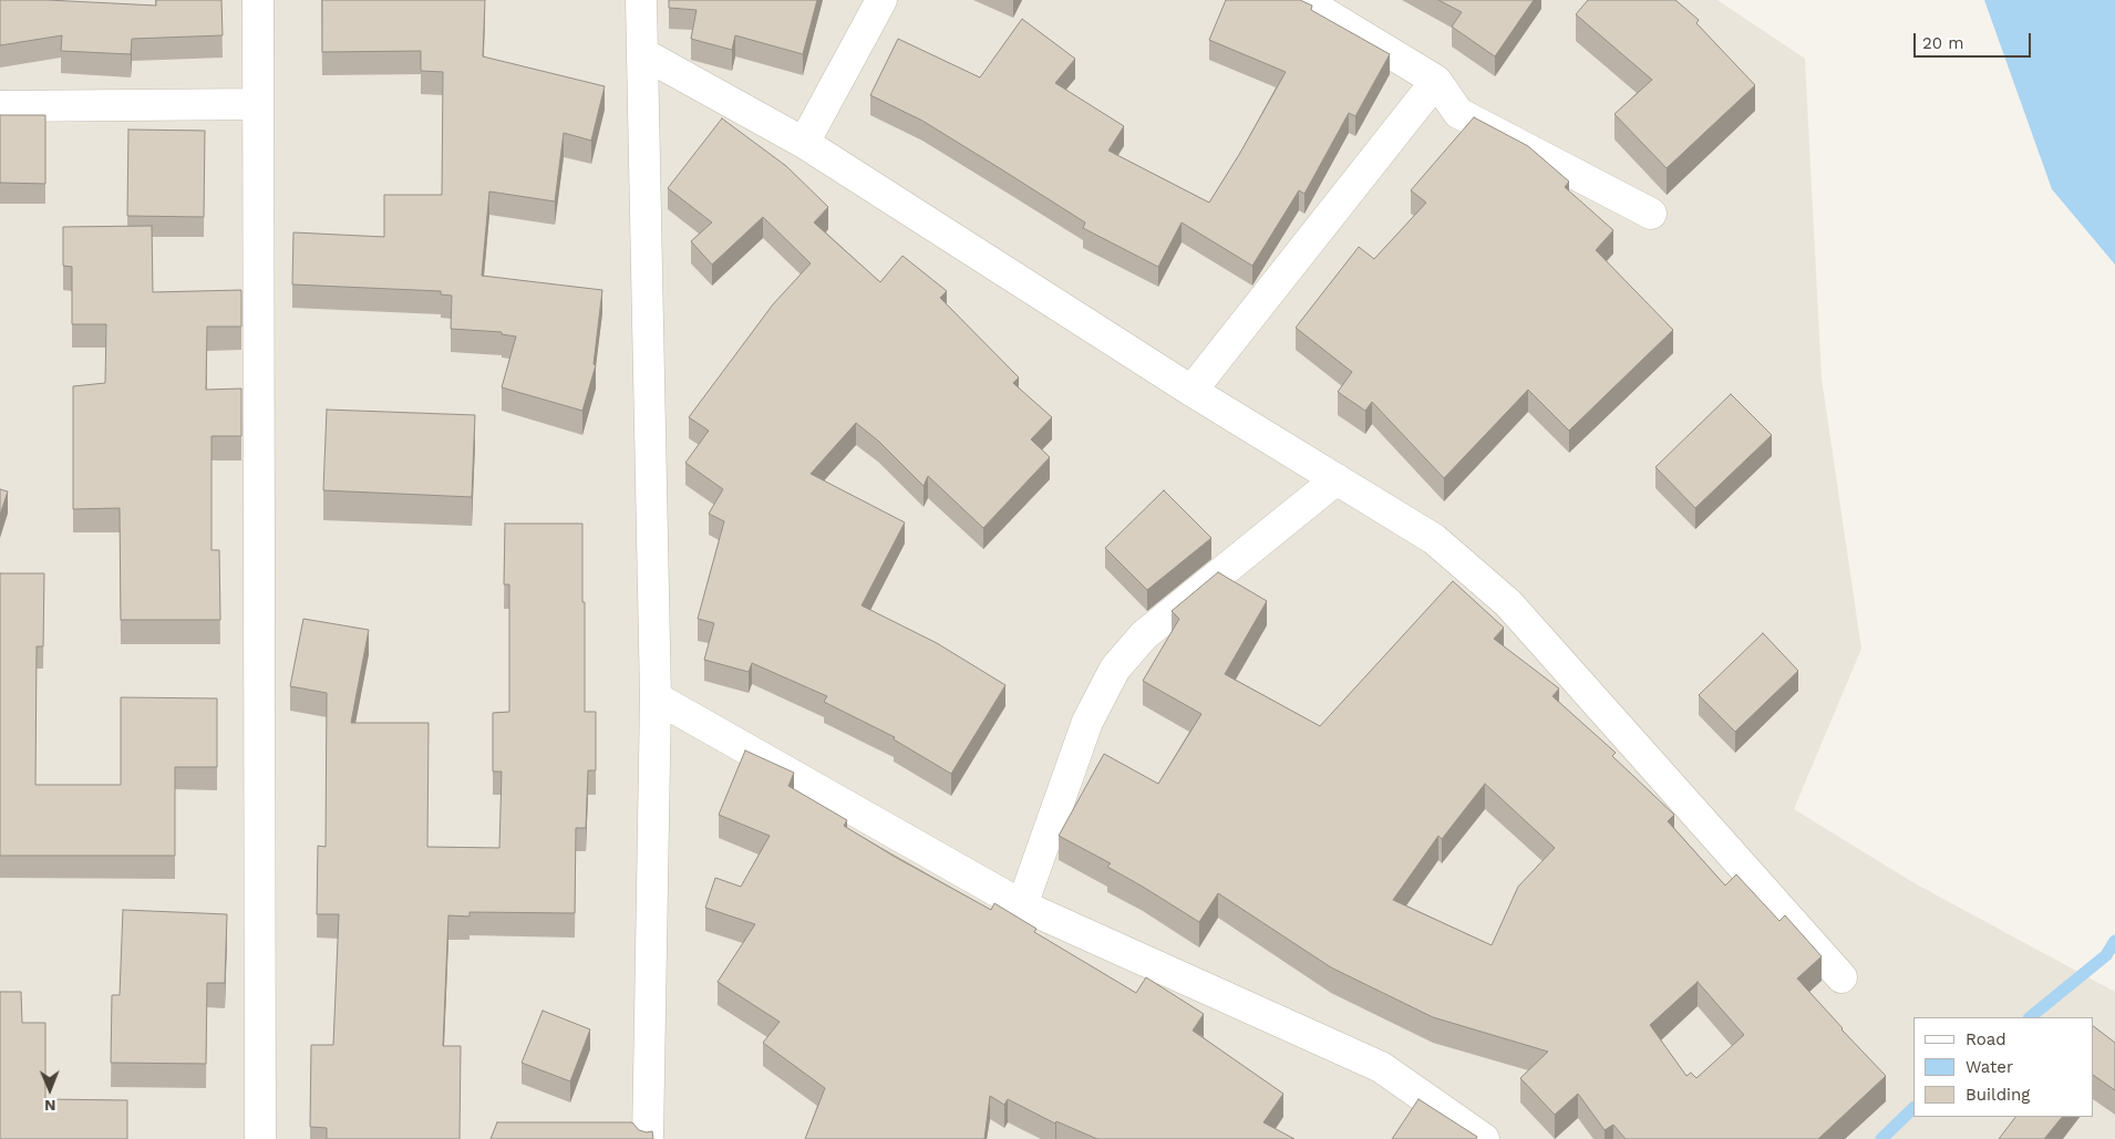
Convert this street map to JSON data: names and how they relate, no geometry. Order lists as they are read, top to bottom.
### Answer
{
  "legend": ["Road", "Water", "Building"],
  "scale_bar": "20 m",
  "north": "bottom"
}
